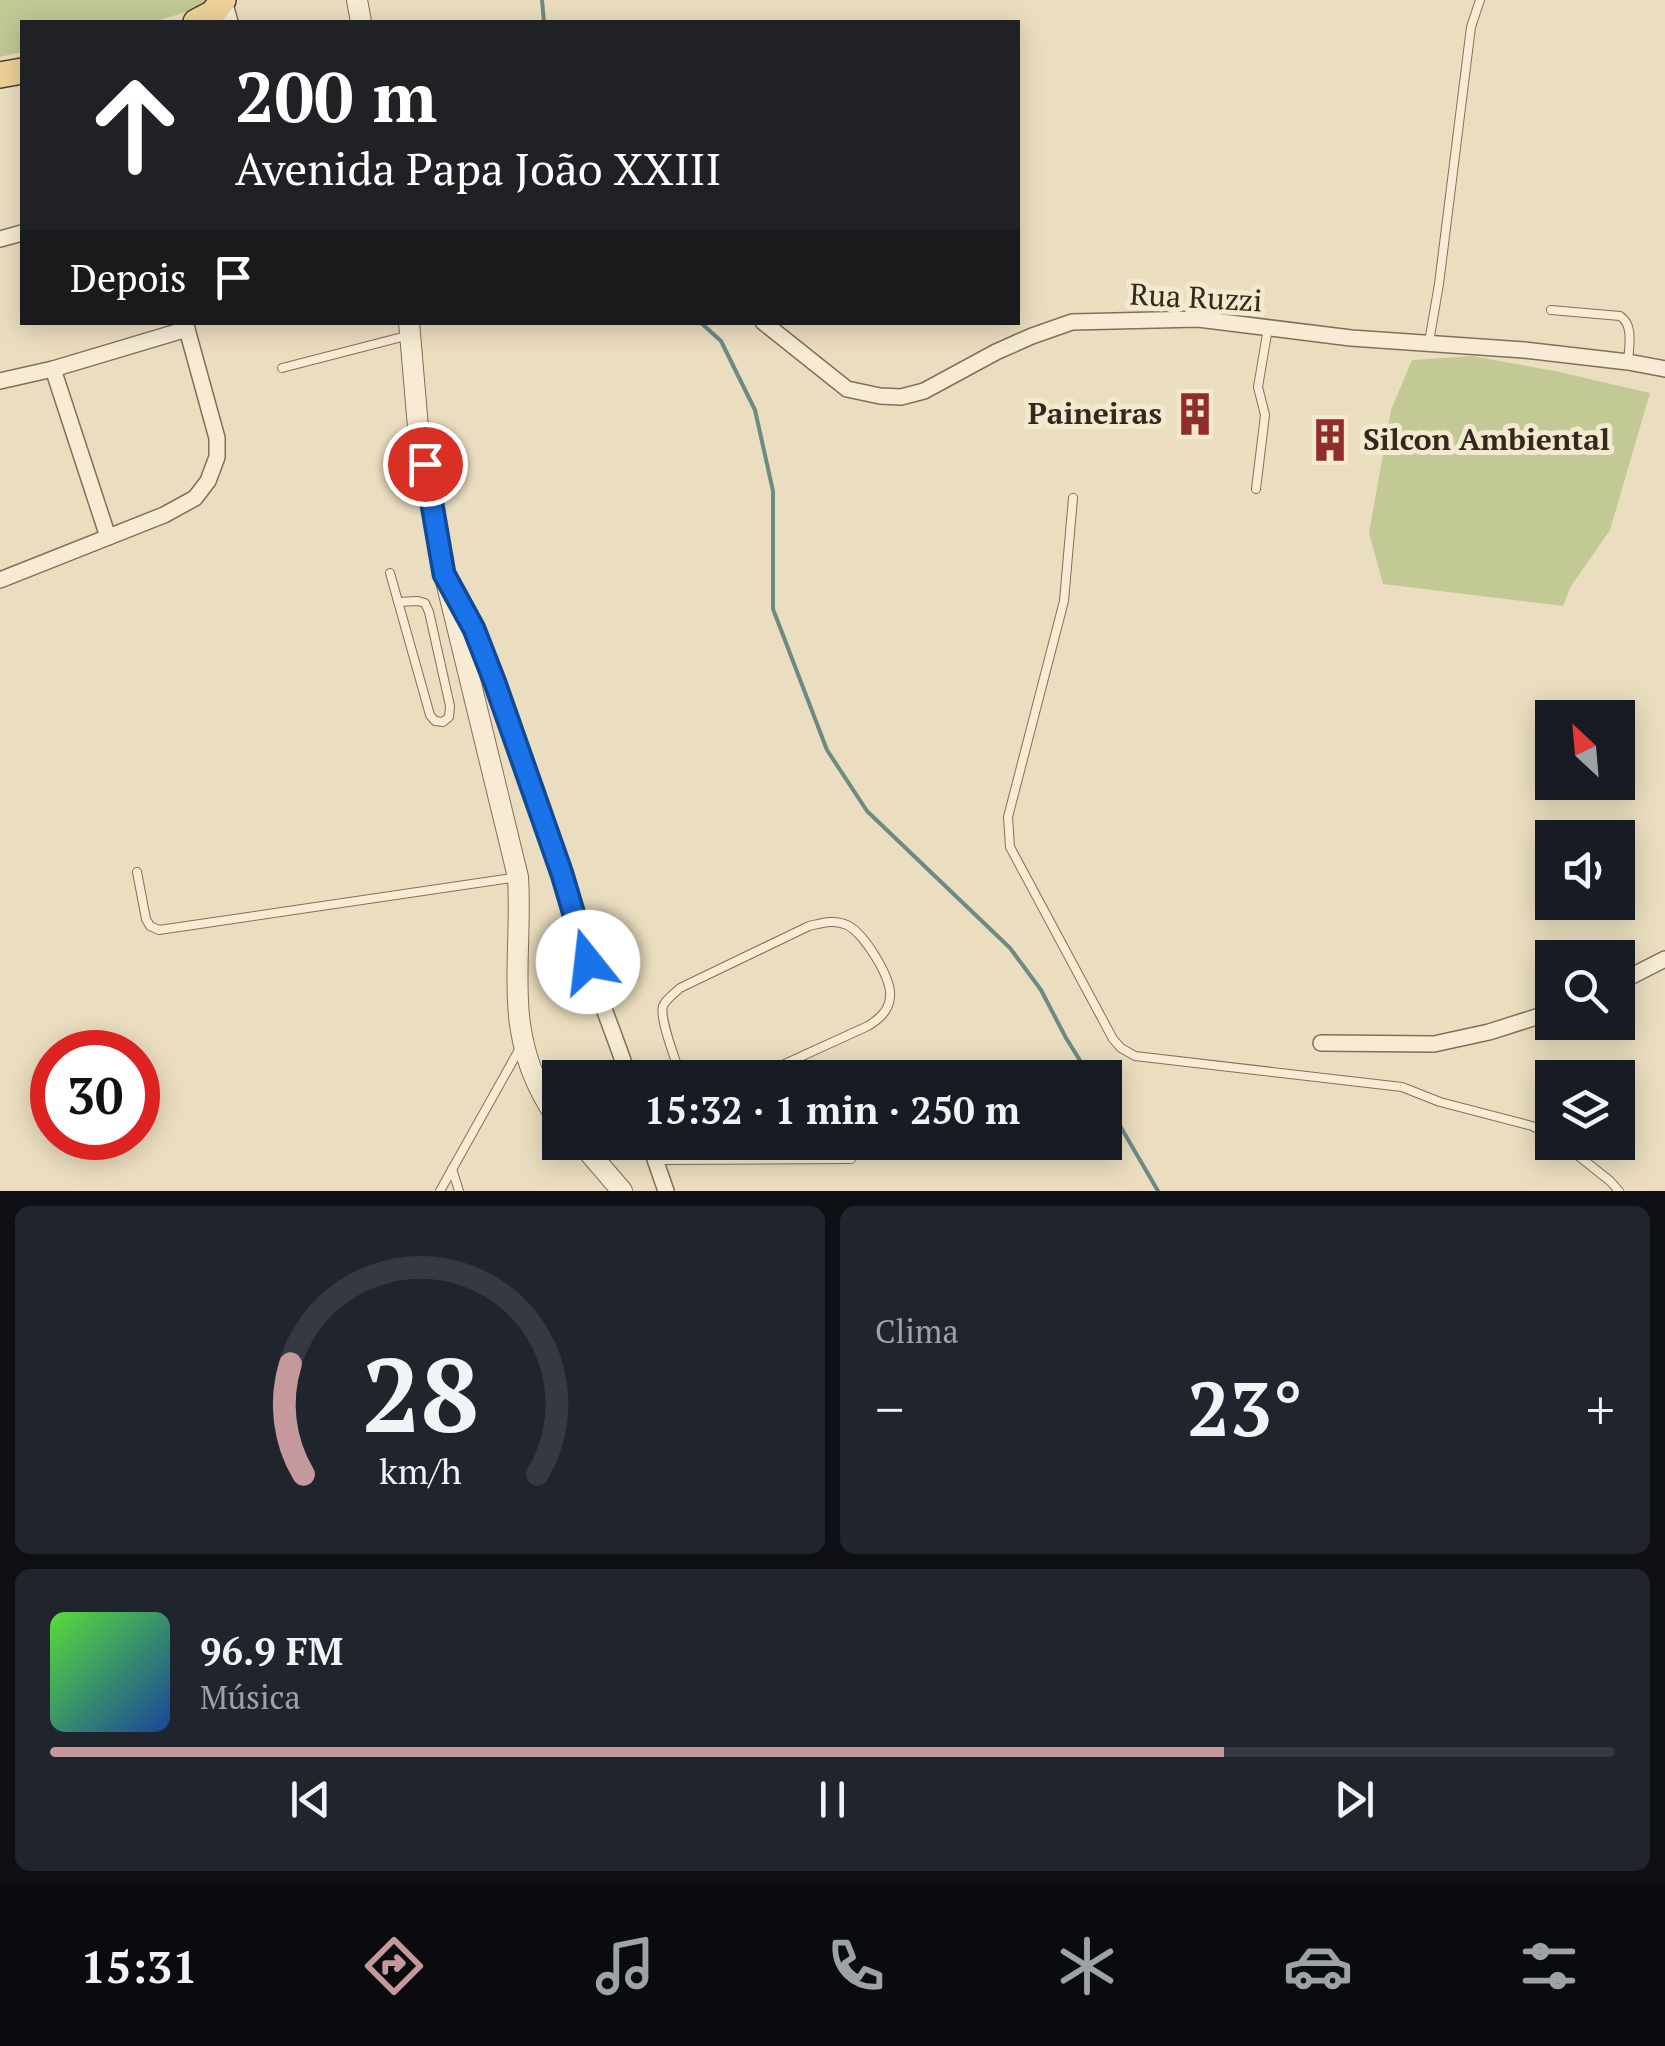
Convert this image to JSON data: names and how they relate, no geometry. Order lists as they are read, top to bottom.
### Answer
{
  "streets": {
    "street": ["Rua Ruzzi"]
  },
  "places": {
    "building": ["Paineiras", "Silcon Ambiental"]
  },
  "north": "top left",
  "page": {
    "turn": ["200 m", "Avenida Papa João XXIII"],
    "then": "Depois",
    "limit": "30",
    "trip": "15:32 · 1 min · 250 m",
    "tile": "Clima",
    "heat": ["−", "23°", "+"],
    "song": ["96.9 FM", "Música"],
    "tabs": "15:31",
    "gauge": ["28", "km/h"]
  }
}
